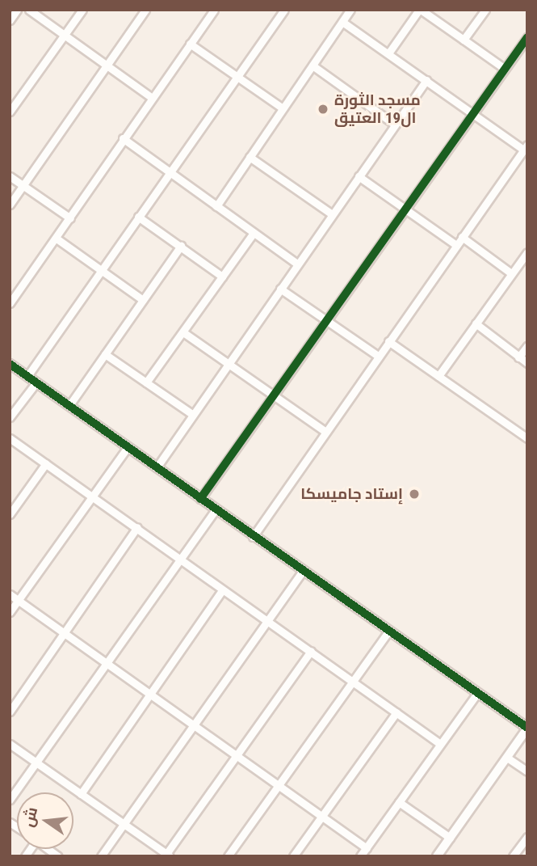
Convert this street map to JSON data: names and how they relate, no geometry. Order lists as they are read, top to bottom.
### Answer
{
  "places": ["مسجد الثورة ال19 العتيق", "إستاد جاميسكا"],
  "north": "left"
}
